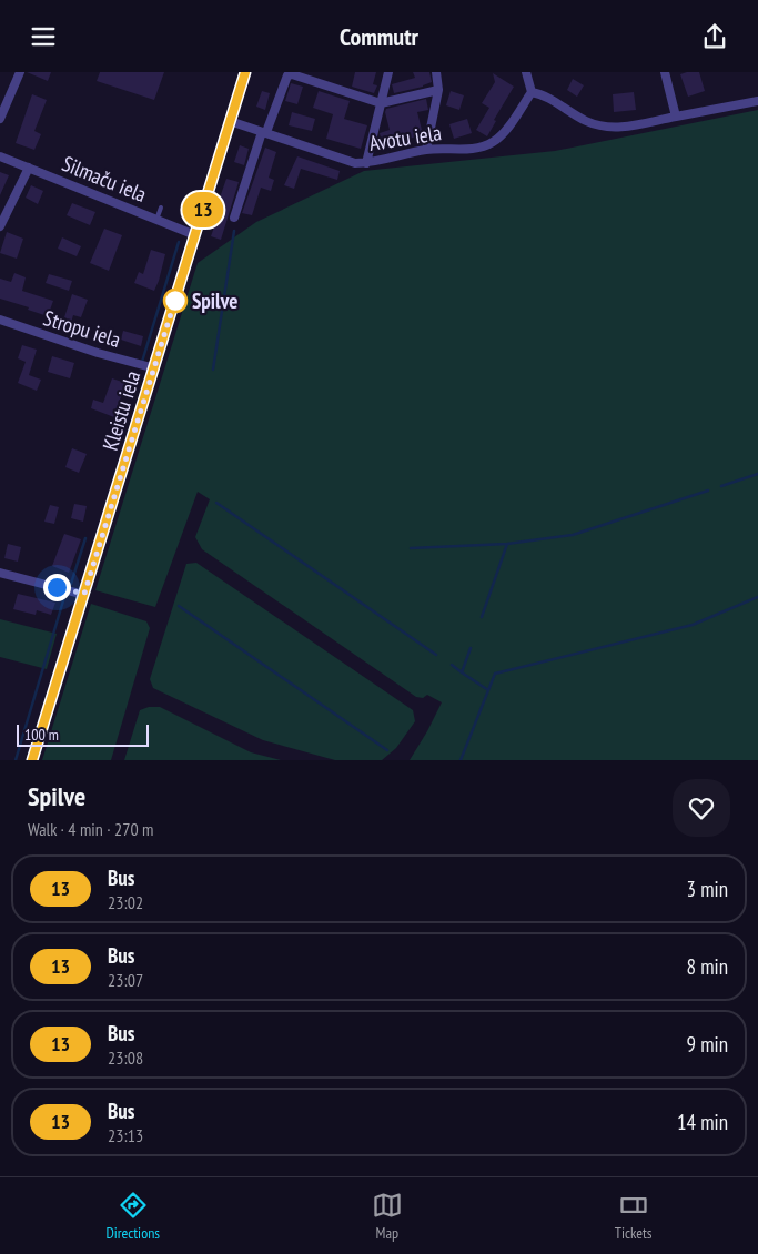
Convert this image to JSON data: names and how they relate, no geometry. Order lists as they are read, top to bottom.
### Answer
{
  "streets": {
    "street": [
      "Avotu iela",
      "Silmaču iela",
      "Stropu iela",
      "Kleistu iela"
    ]
  },
  "crossings": [
    ["Avotu iela", "Kleistu iela"],
    ["Silmaču iela", "Kleistu iela"],
    ["Stropu iela", "Kleistu iela"]
  ],
  "places": ["Spilve"],
  "lines": ["bus line 13"],
  "scale_bar": "100 m",
  "page": {
    "header": "Commutr",
    "on_map": "13",
    "scale": "100 m",
    "heading": ["Spilve", "Walk · 4 min · 270 m"],
    "list": [
      {
        "mark": "13",
        "name": "Bus",
        "note": "23:02",
        "value": "3 min"
      },
      {
        "mark": "13",
        "name": "Bus",
        "note": "23:07",
        "value": "8 min"
      },
      {
        "mark": "13",
        "name": "Bus",
        "note": "23:08",
        "value": "9 min"
      },
      {
        "mark": "13",
        "name": "Bus",
        "note": "23:13",
        "value": "14 min"
      }
    ],
    "tabs": ["Directions", "Map", "Tickets"]
  }
}
